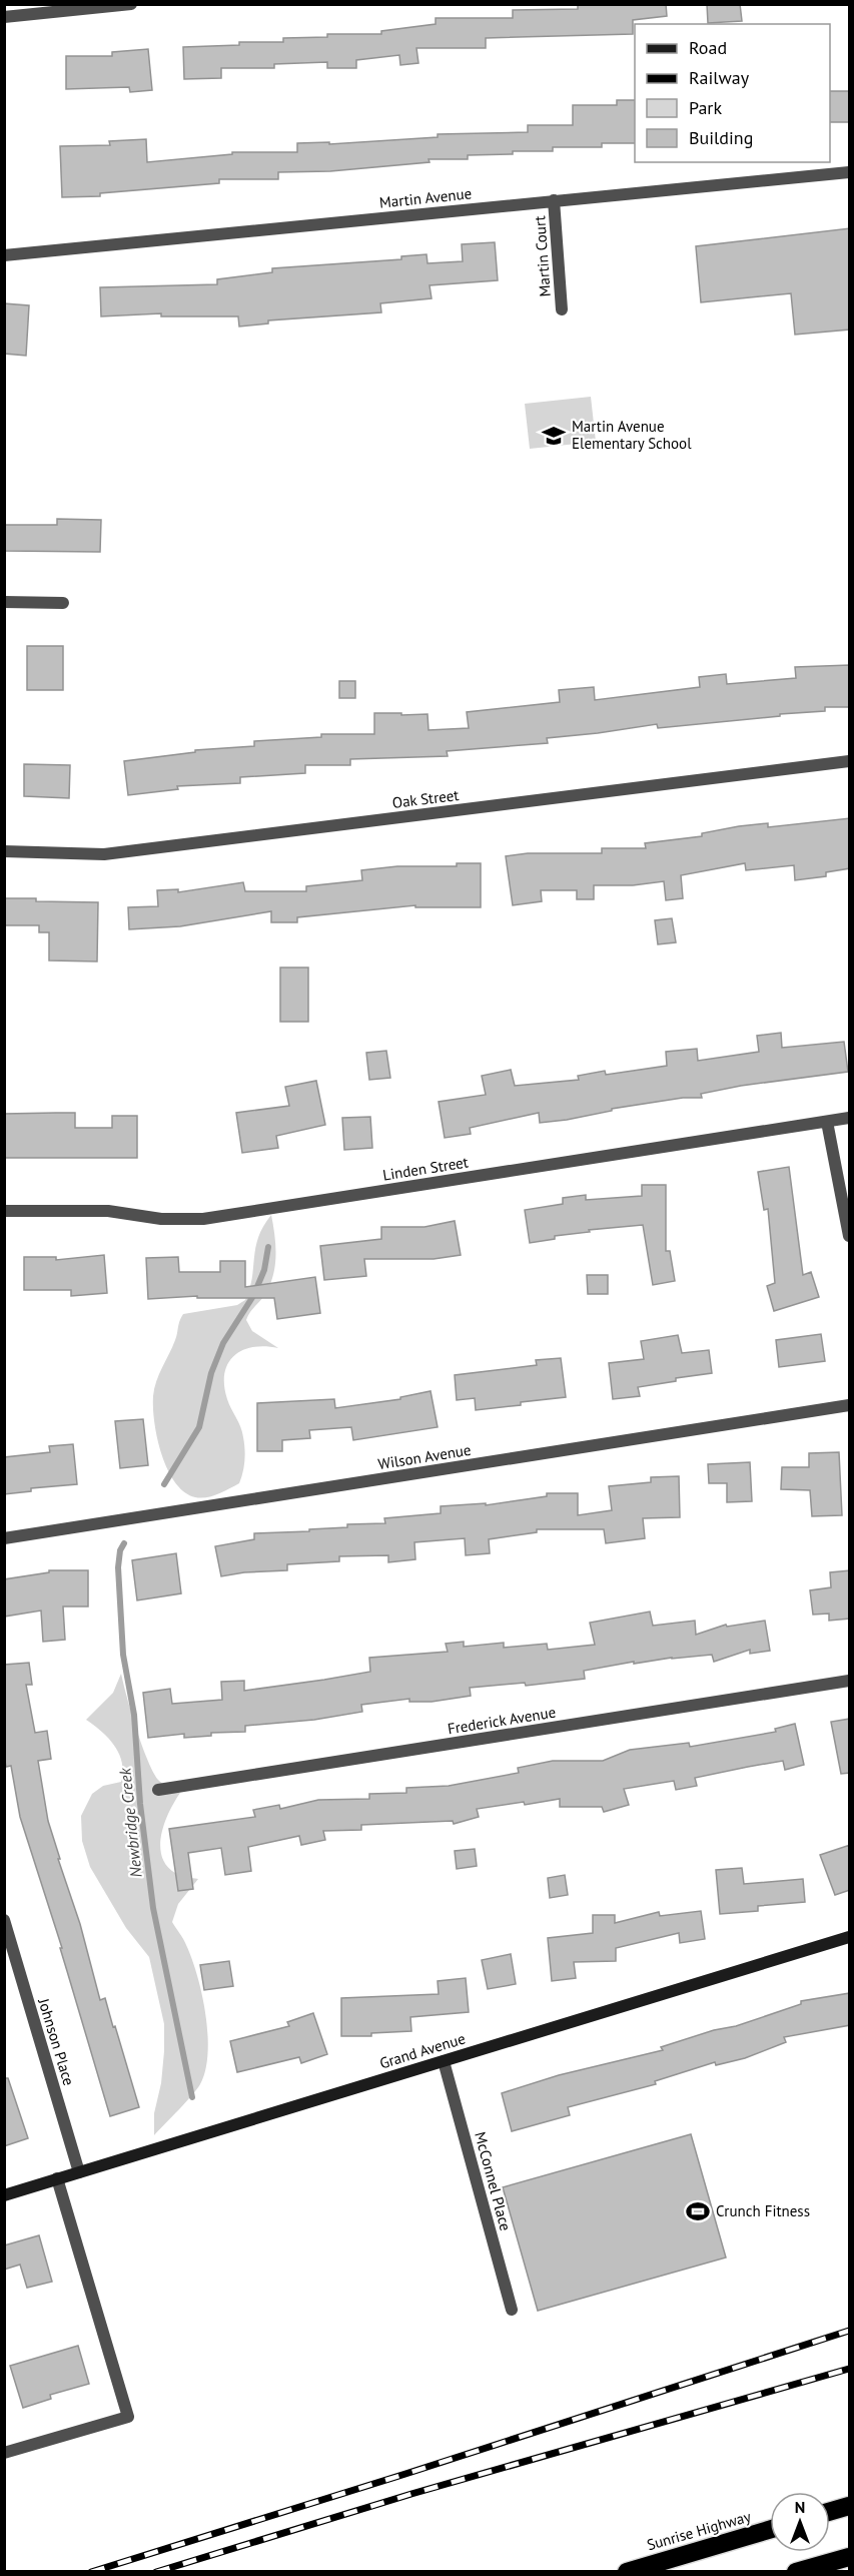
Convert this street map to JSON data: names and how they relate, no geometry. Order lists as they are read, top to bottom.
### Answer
{
  "streets": {
    "highway": ["Sunrise Highway"],
    "street": [
      "Martin Avenue",
      "Martin Court",
      "Oak Street",
      "Linden Street",
      "Wilson Avenue",
      "Frederick Avenue",
      "Johnson Place",
      "Grand Avenue",
      "McConnel Place"
    ]
  },
  "crossings": [
    ["Martin Avenue", "Martin Court"],
    ["Johnson Place", "Grand Avenue"],
    ["Grand Avenue", "McConnel Place"]
  ],
  "water": ["Newbridge Creek"],
  "places": {
    "school or university": ["Martin Avenue Elementary School"],
    "sports": ["Crunch Fitness"]
  },
  "legend": [
    "Road",
    "Railway",
    "Park",
    "Building"
  ],
  "north": "top"
}
